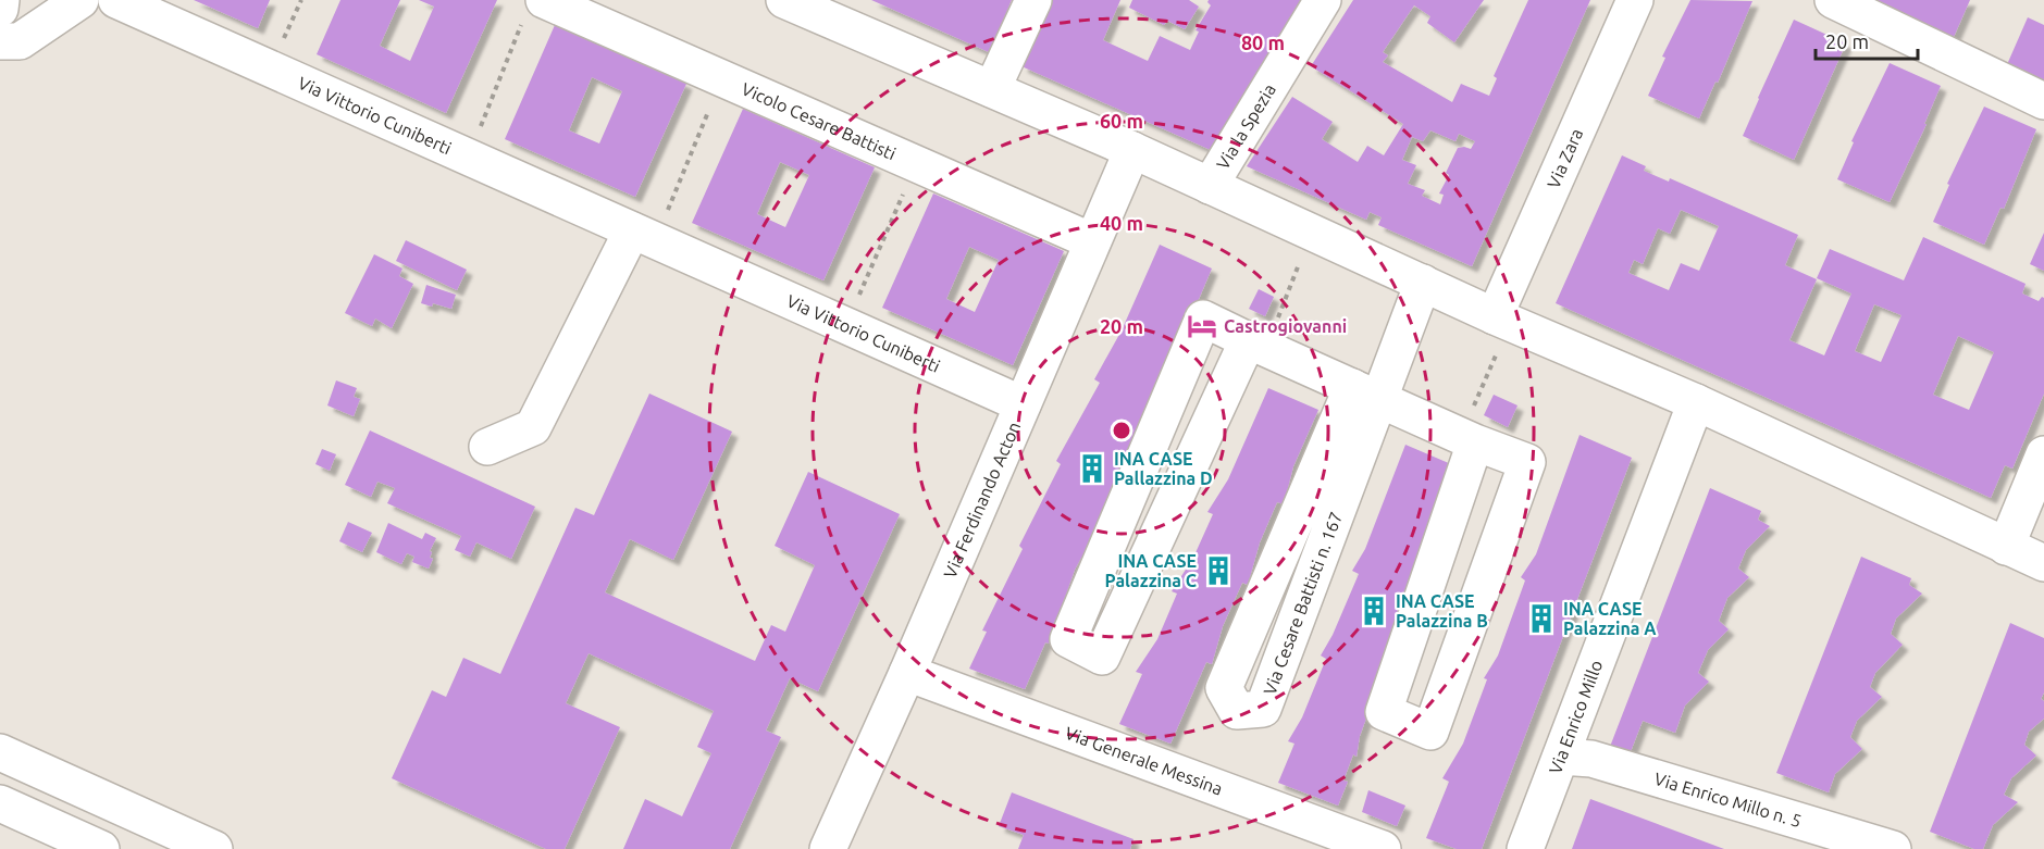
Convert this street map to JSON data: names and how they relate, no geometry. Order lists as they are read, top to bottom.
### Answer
{
  "streets": {
    "street": [
      "Via Vittorio Cuniberti",
      "Vicolo Cesare Battisti",
      "Via la Spezia",
      "Via Zara",
      "Via Ferdinando Acton",
      "Via Cesare Battisti n. 167",
      "Via Enrico Millo",
      "Via Generale Messina",
      "Via Enrico Millo n. 5"
    ]
  },
  "crossings": [
    ["Via Vittorio Cuniberti", "Via Ferdinando Acton"],
    ["Vicolo Cesare Battisti", "Via Ferdinando Acton"],
    ["Via Ferdinando Acton", "Via Generale Messina"],
    ["Via Enrico Millo", "Via Enrico Millo n. 5"]
  ],
  "places": {
    "hotel": ["Castrogiovanni"],
    "building": [
      "INA CASE Pallazzina D",
      "INA CASE Palazzina C",
      "INA CASE Palazzina B",
      "INA CASE Palazzina A"
    ]
  },
  "scale_bar": "20 m",
  "rings": [
    "80 m",
    "60 m",
    "40 m",
    "20 m"
  ]
}
